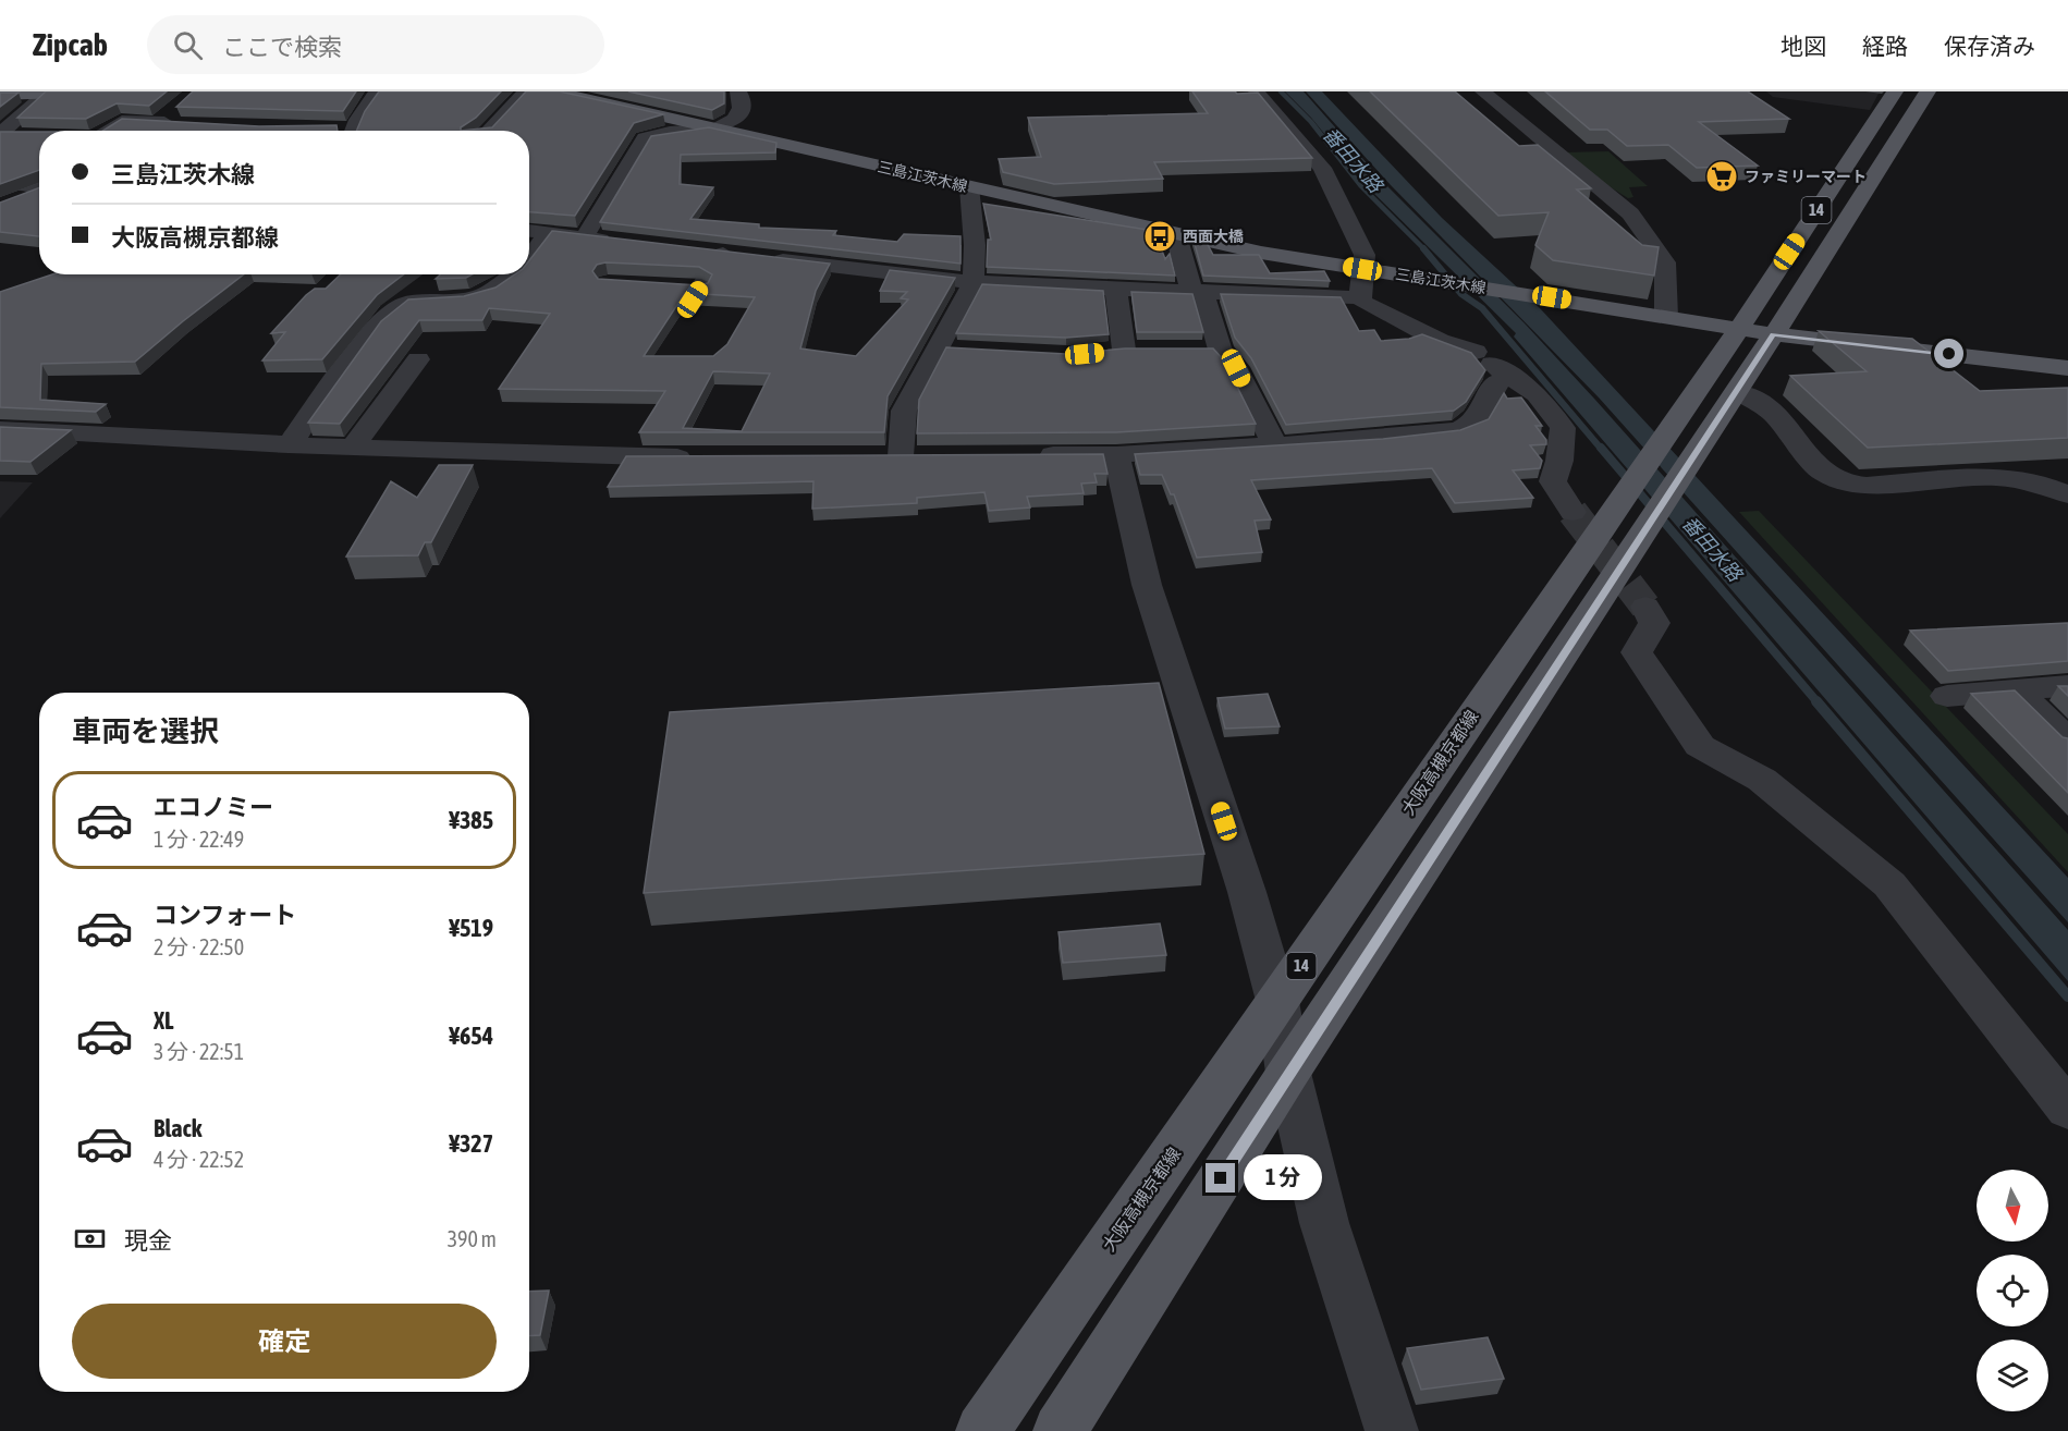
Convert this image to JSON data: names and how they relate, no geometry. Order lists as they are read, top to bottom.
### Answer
{
  "streets": {
    "main road": ["三島江茨木線", "14", "大阪高槻京都線"]
  },
  "crossings": [
    ["三島江茨木線", "14"],
    ["三島江茨木線", "大阪高槻京都線"]
  ],
  "water": ["番田水路"],
  "places": {
    "supermarket": ["ファミリーマート"],
    "bus stop": ["西面大橋"]
  },
  "north": "bottom",
  "page": {
    "header": "Zipcab",
    "search": "ここで検索",
    "nav": ["地図", "経路", "保存済み"],
    "banner": ["三島江茨木線", "大阪高槻京都線"],
    "heading": "車両を選択",
    "list": [
      {
        "name": "エコノミー",
        "note": "1 分 · 22:49",
        "value": "¥385"
      },
      {
        "name": "コンフォート",
        "note": "2 分 · 22:50",
        "value": "¥519"
      },
      {
        "name": "XL",
        "note": "3 分 · 22:51",
        "value": "¥654"
      },
      {
        "name": "Black",
        "note": "4 分 · 22:52",
        "value": "¥327"
      }
    ],
    "bubble": "1 分",
    "pay": ["現金", "390 m"],
    "buttons": "確定"
  }
}
